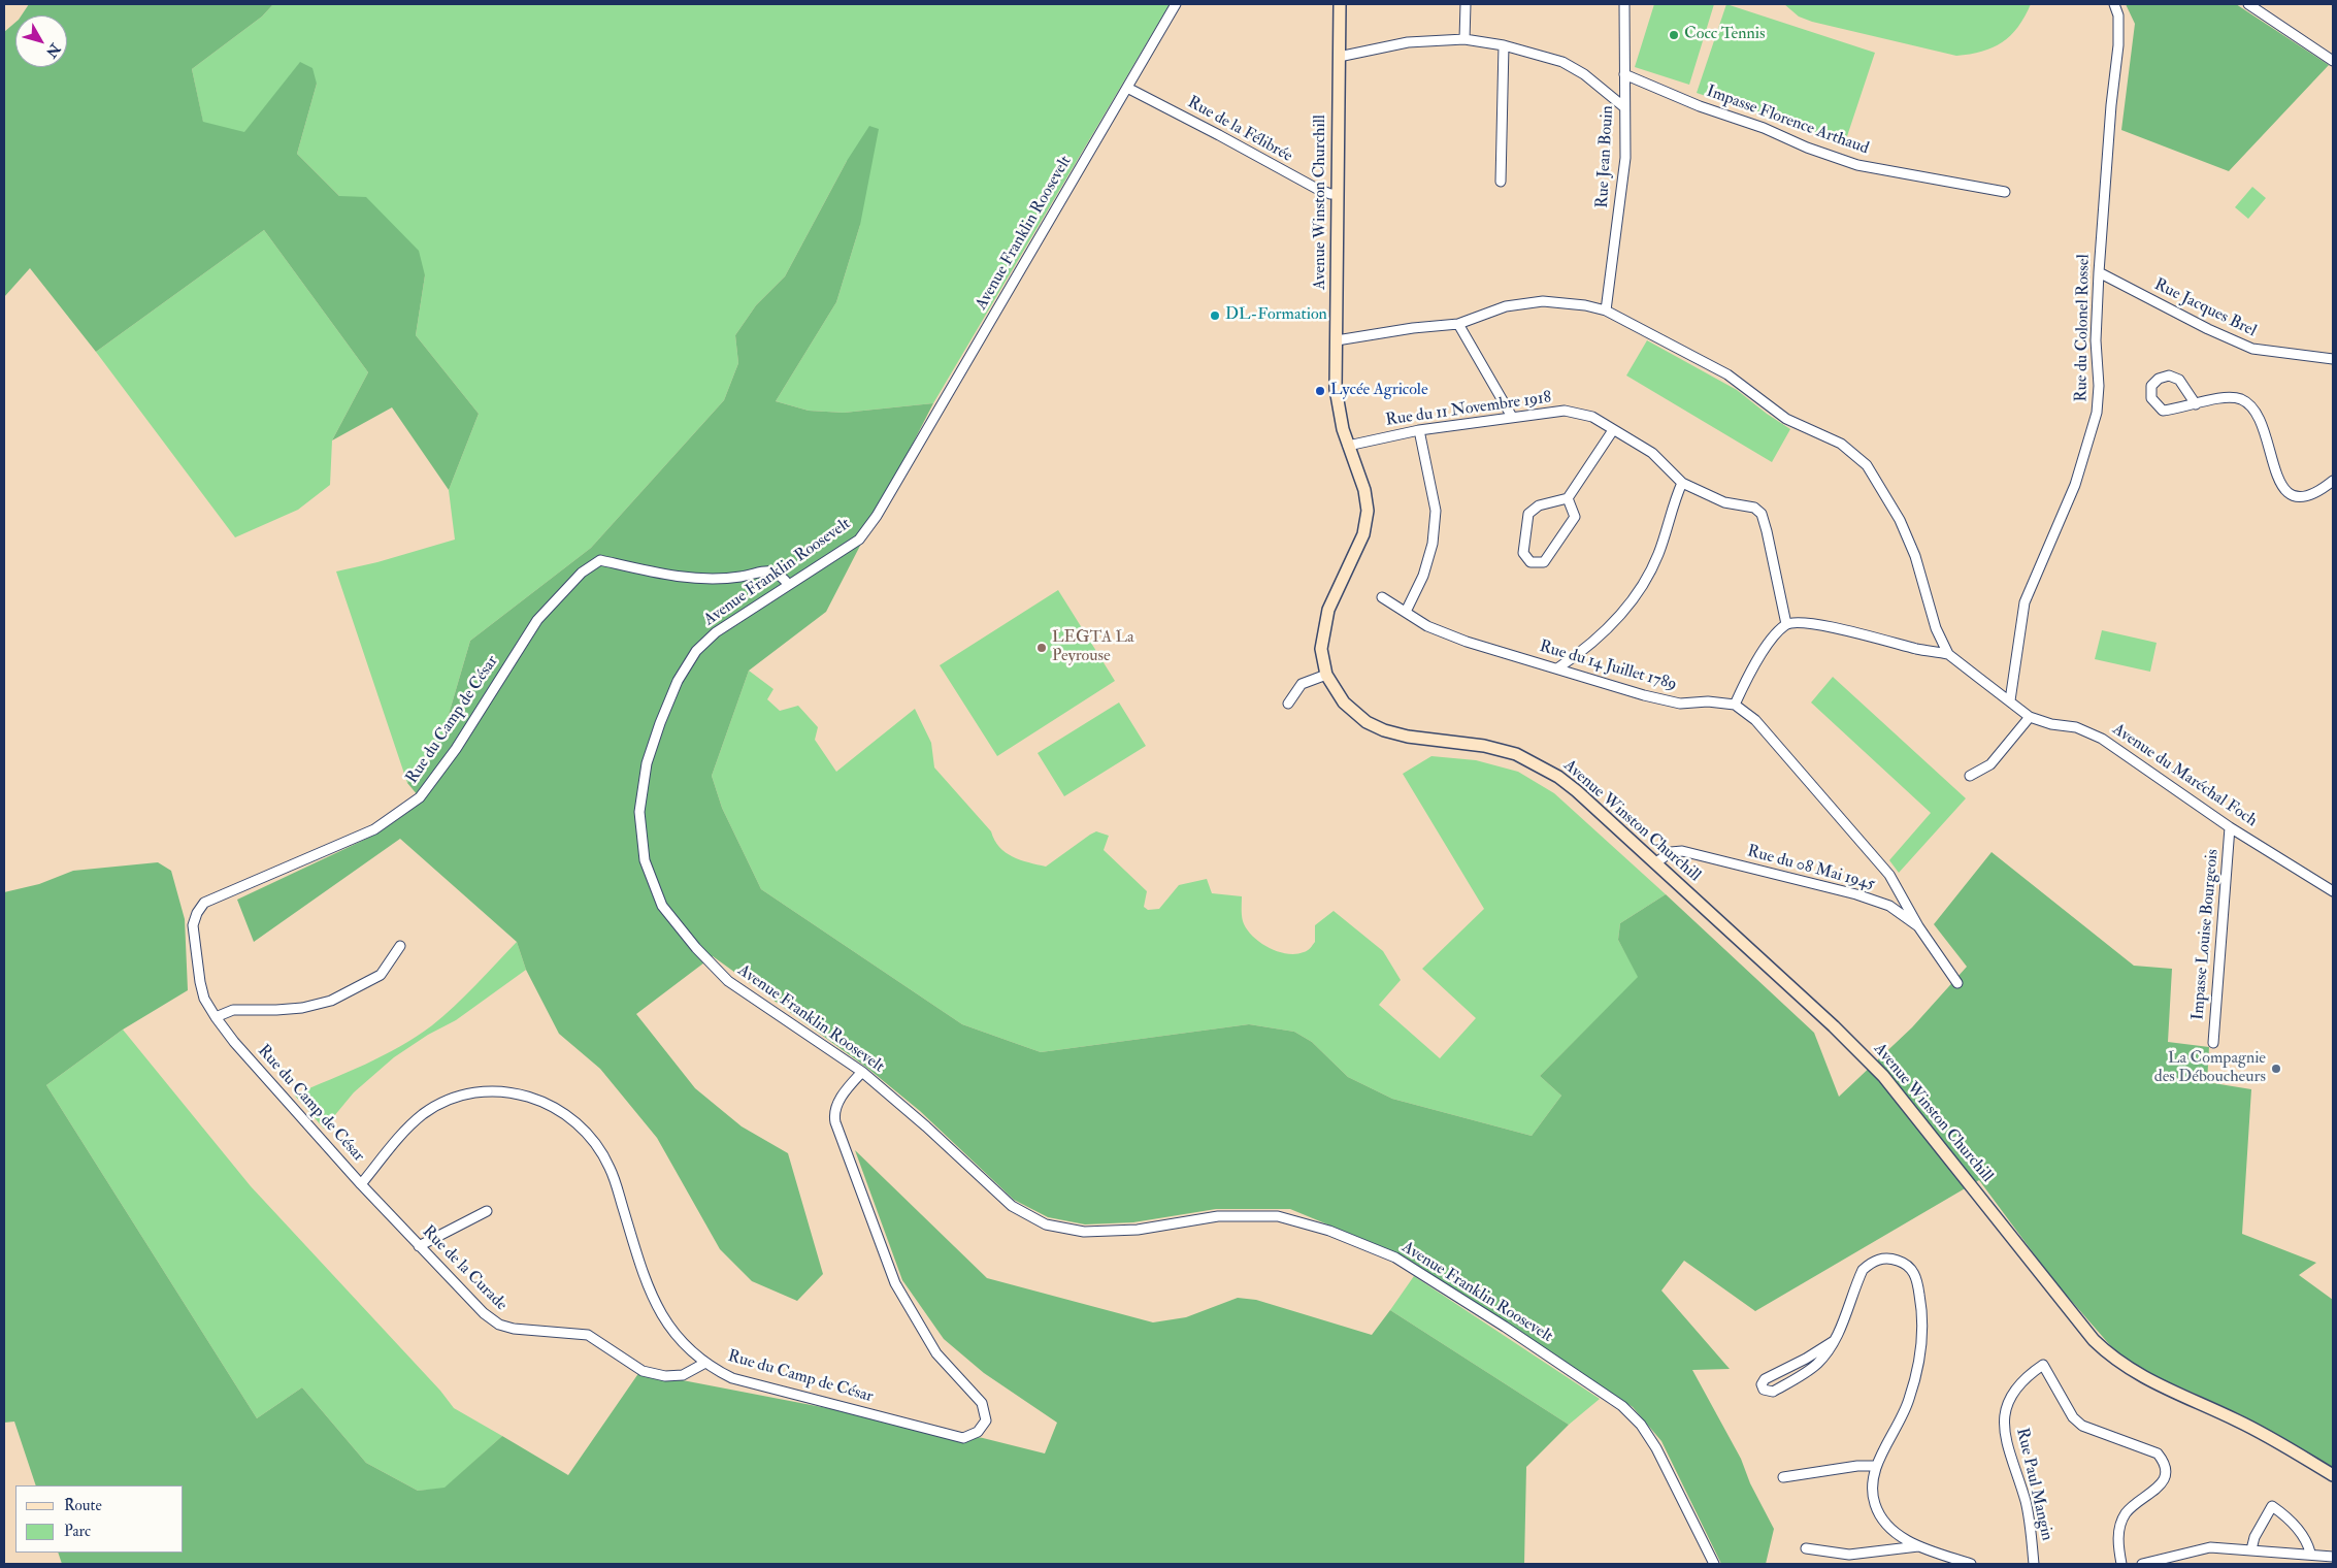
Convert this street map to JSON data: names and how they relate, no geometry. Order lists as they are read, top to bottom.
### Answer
{
  "streets": {
    "main road": ["Avenue Winston Churchill"],
    "street": [
      "Impasse Florence Arthaud",
      "Rue de la Félibrée",
      "Rue Jean Bouin",
      "Avenue Franklin Roosevelt",
      "Rue Jacques Brel",
      "Rue du Colonel Rossel",
      "Rue du 11 Novembre 1918",
      "Rue du 14 Juillet 1789",
      "Rue du Camp de César",
      "Avenue du Maréchal Foch",
      "Rue du 08 Mai 1945",
      "Impasse Louise Bourgeois",
      "Rue de la Curade",
      "Rue Paul Mangin"
    ]
  },
  "crossings": [
    ["Impasse Florence Arthaud", "Rue Jean Bouin"],
    ["Rue de la Félibrée", "Avenue Winston Churchill"],
    ["Rue de la Félibrée", "Avenue Franklin Roosevelt"],
    ["Rue Jean Bouin", "Avenue du Maréchal Foch"],
    ["Avenue Winston Churchill", "Rue du 11 Novembre 1918"],
    ["Avenue Winston Churchill", "Avenue du Maréchal Foch"],
    ["Avenue Winston Churchill", "Rue du 08 Mai 1945"],
    ["Avenue Franklin Roosevelt", "Rue du Camp de César"],
    ["Rue Jacques Brel", "Rue du Colonel Rossel"],
    ["Rue du Colonel Rossel", "Avenue du Maréchal Foch"],
    ["Rue du Camp de César", "Rue de la Curade"],
    ["Avenue du Maréchal Foch", "Impasse Louise Bourgeois"]
  ],
  "places": [
    "Cocc Tennis",
    "DL-Formation",
    "Lycée Agricole",
    "LEGTA La Peyrouse",
    "La Compagnie des Déboucheurs"
  ],
  "legend": ["Route", "Parc"],
  "north": "bottom right"
}
